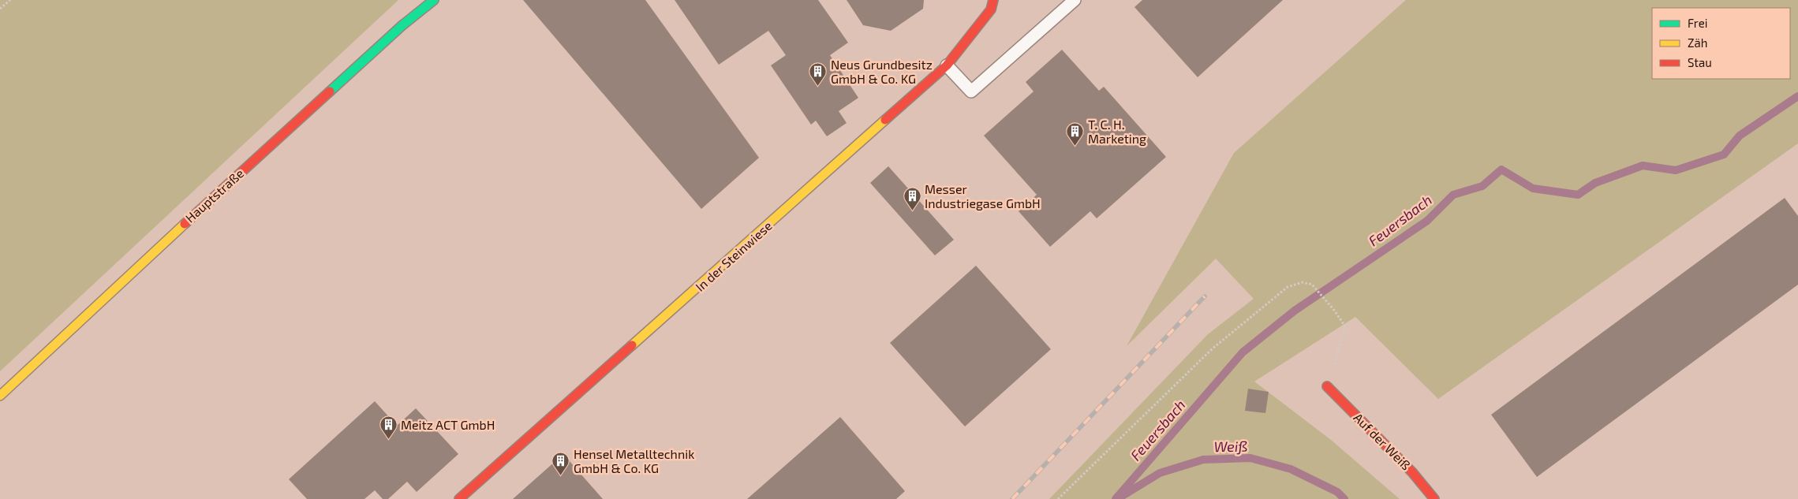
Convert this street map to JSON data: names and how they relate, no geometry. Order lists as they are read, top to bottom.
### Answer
{
  "streets": {
    "street": ["Hauptstraße", "In der Steinwiese", "Auf der Weiß"]
  },
  "water": ["Feuersbach", "Weiß"],
  "places": {
    "building": [
      "Neus Grundbesitz GmbH & Co. KG",
      "T. C. H. Marketing",
      "Messer Industriegase GmbH",
      "Meitz ACT GmbH",
      "Hensel Metalltechnik GmbH & Co. KG"
    ]
  },
  "legend": ["Frei", "Zäh", "Stau"]
}
